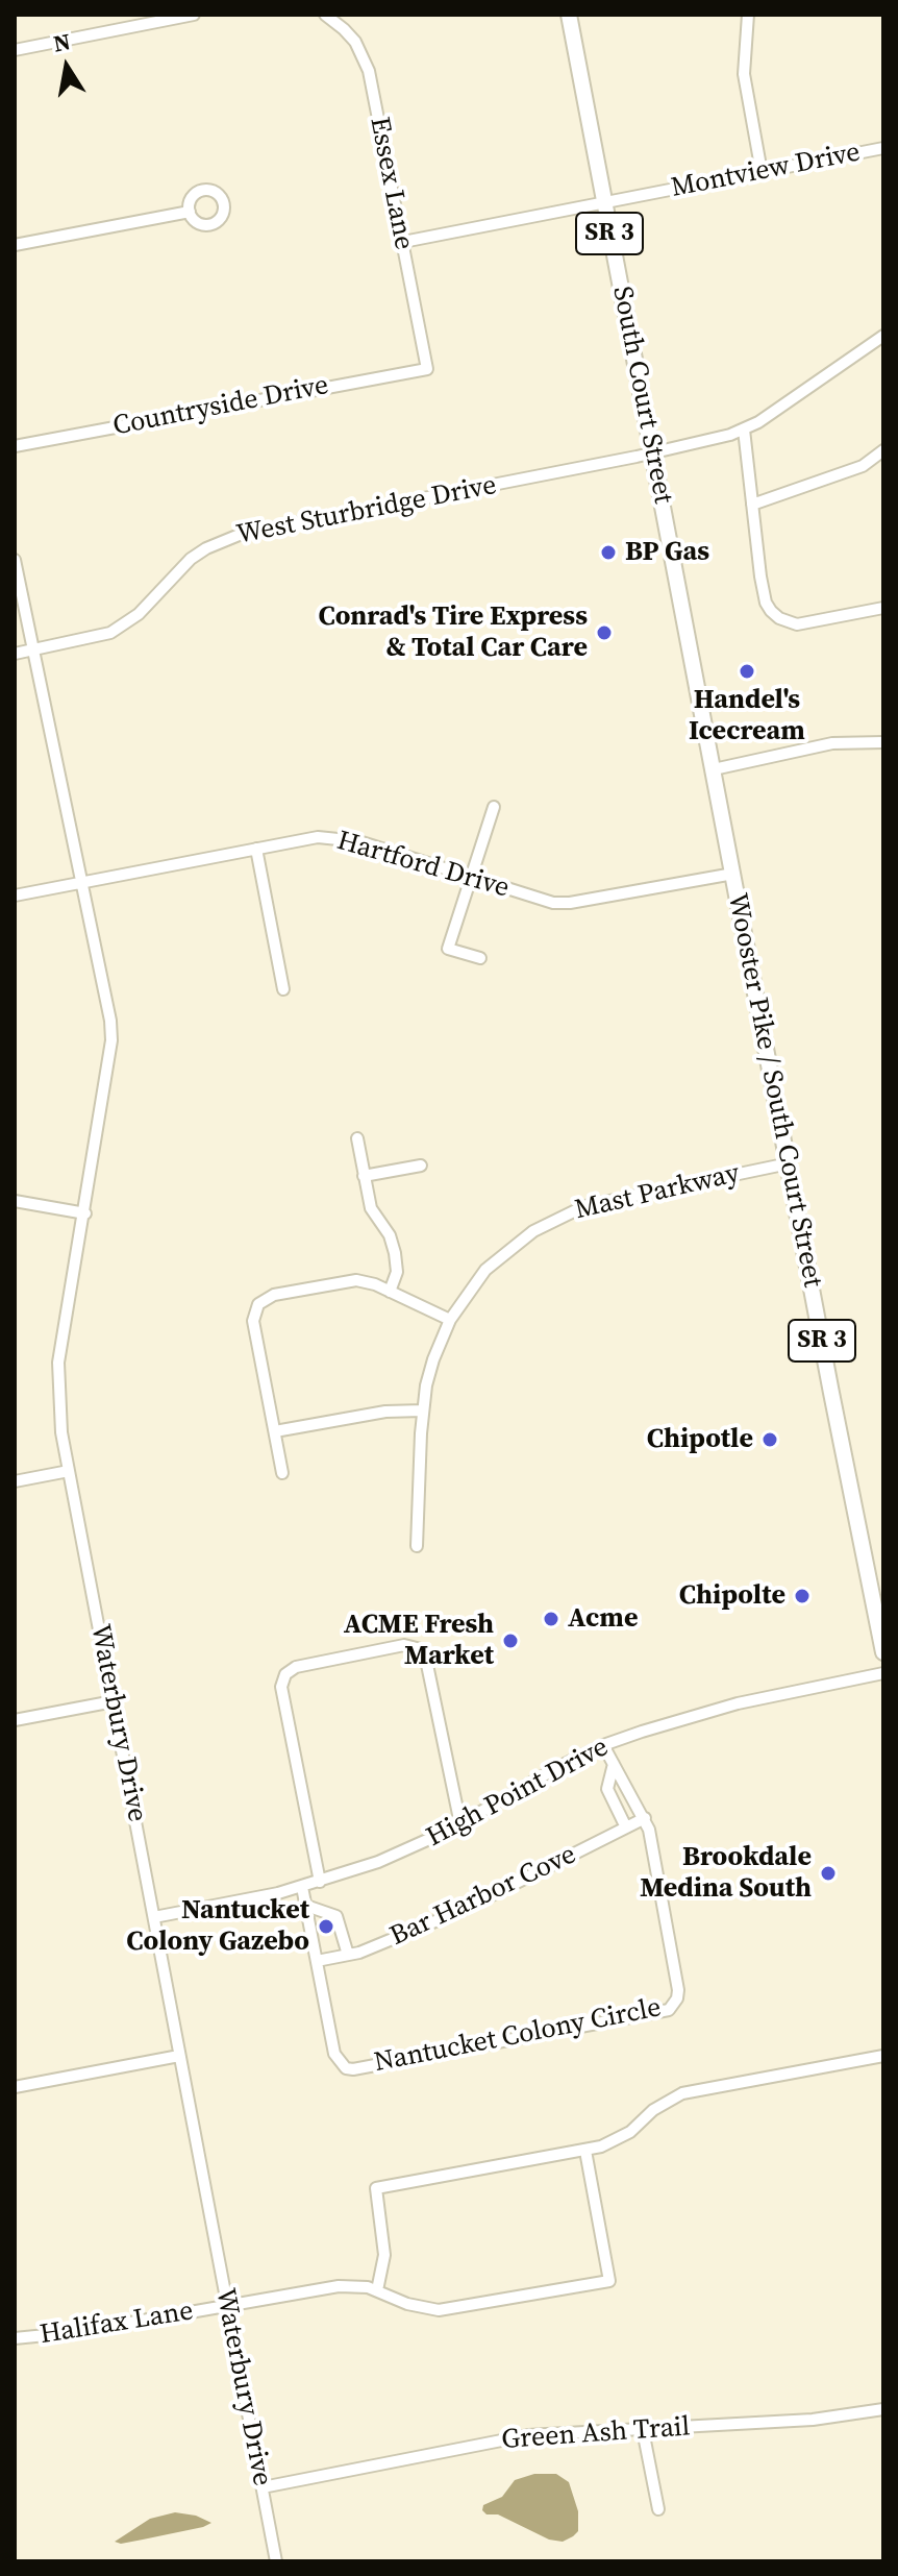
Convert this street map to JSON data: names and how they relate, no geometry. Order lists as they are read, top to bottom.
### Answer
{
  "streets": {
    "main road": ["SR 3", "South Court Street", "Wooster Pike / South Court Street"],
    "street": [
      "Montview Drive",
      "Essex Lane",
      "Countryside Drive",
      "West Sturbridge Drive",
      "Hartford Drive",
      "Mast Parkway",
      "Waterbury Drive",
      "High Point Drive",
      "Bar Harbor Cove",
      "Nantucket Colony Circle",
      "Halifax Lane",
      "Green Ash Trail"
    ]
  },
  "crossings": [
    ["Montview Drive", "Essex Lane"],
    ["Montview Drive", "South Court Street"],
    ["Essex Lane", "Countryside Drive"],
    ["South Court Street", "West Sturbridge Drive"],
    ["South Court Street", "Hartford Drive"],
    ["South Court Street", "Wooster Pike / South Court Street"],
    ["West Sturbridge Drive", "Waterbury Drive"],
    ["Hartford Drive", "Wooster Pike / South Court Street"],
    ["Hartford Drive", "Waterbury Drive"],
    ["Wooster Pike / South Court Street", "Mast Parkway"],
    ["Waterbury Drive", "High Point Drive"],
    ["Waterbury Drive", "Halifax Lane"],
    ["Waterbury Drive", "Green Ash Trail"],
    ["High Point Drive", "Nantucket Colony Circle"],
    ["Bar Harbor Cove", "Nantucket Colony Circle"]
  ],
  "places": [
    "BP Gas",
    "Conrad's Tire Express & Total Car Care",
    "Handel's Icecream",
    "Chipotle",
    "Chipolte",
    "Acme",
    "ACME Fresh Market",
    "Brookdale Medina South",
    "Nantucket Colony Gazebo"
  ],
  "north": "top"
}
